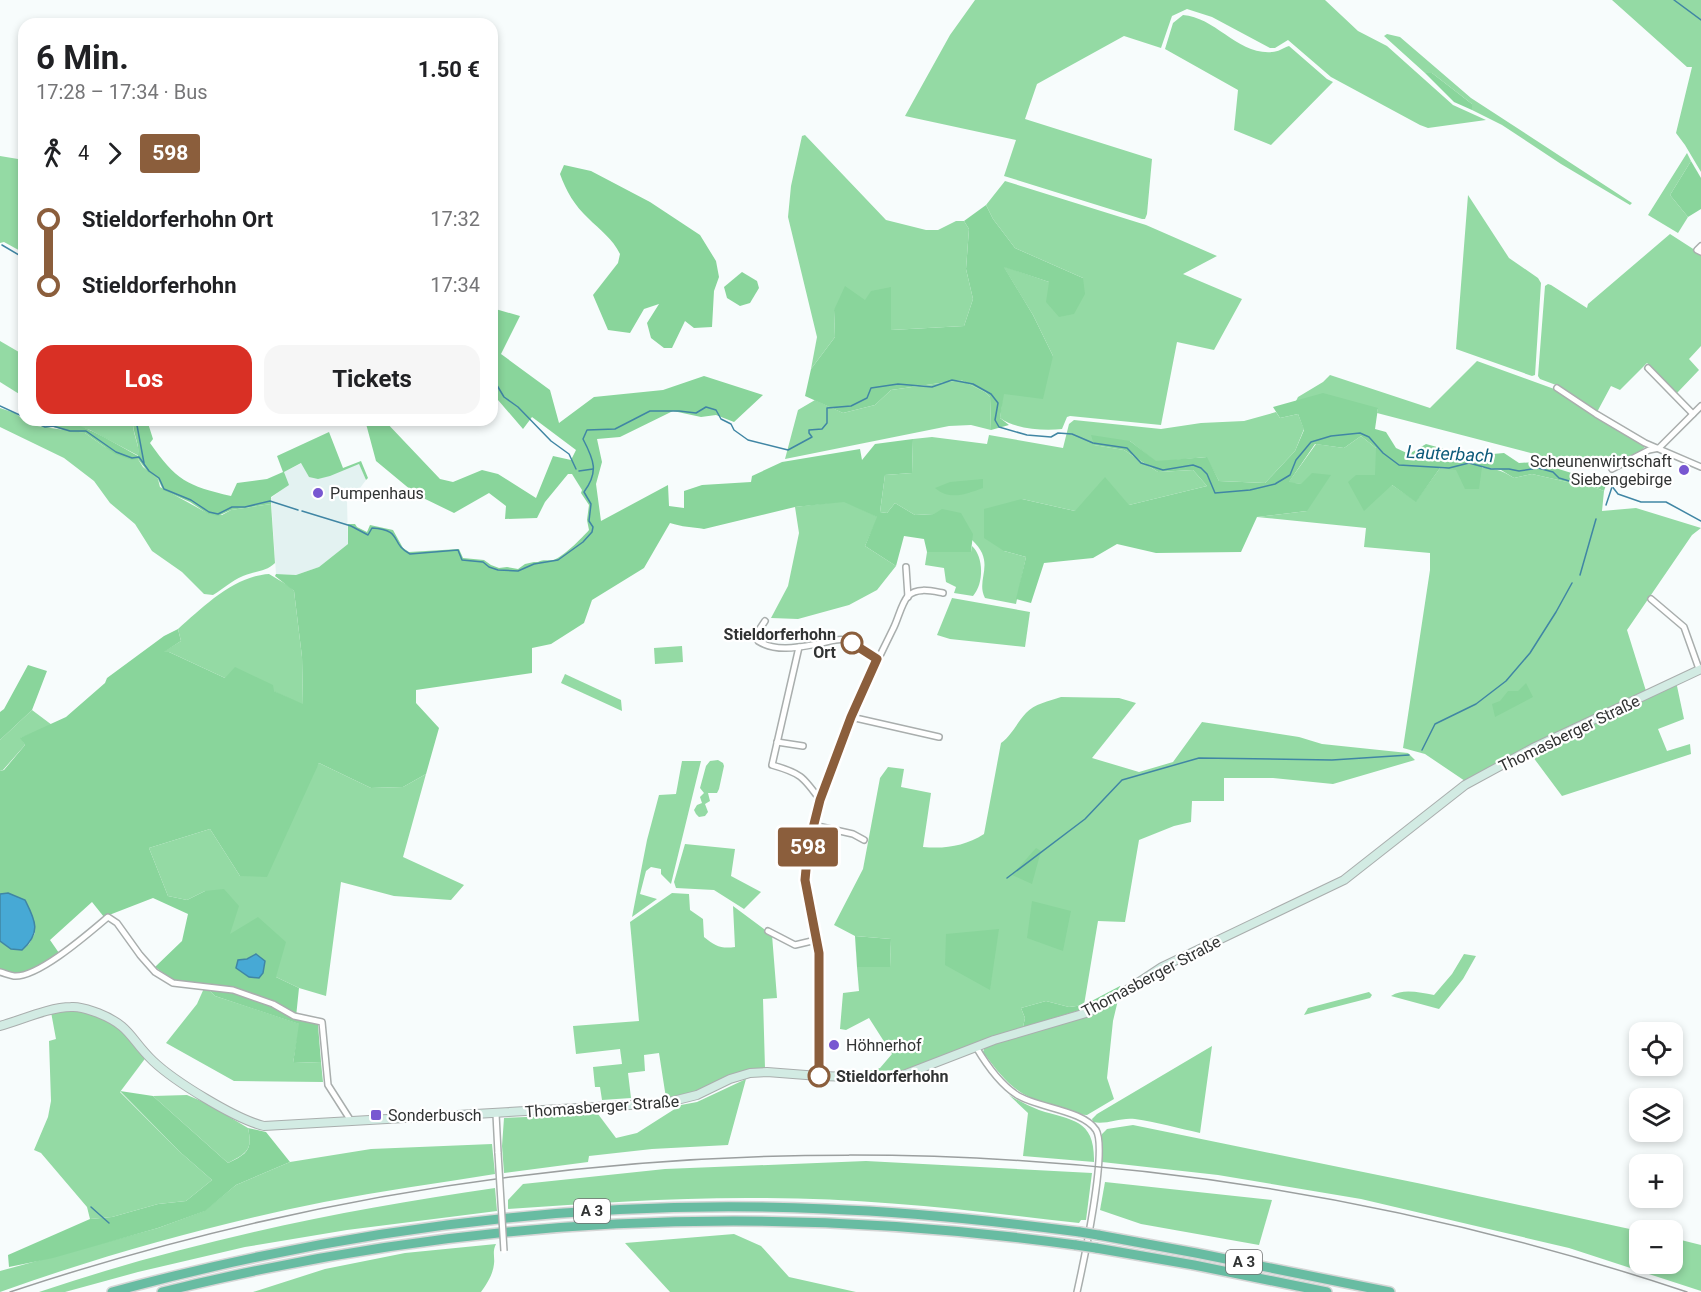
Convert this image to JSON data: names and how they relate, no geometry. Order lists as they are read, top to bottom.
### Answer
{
  "streets": {
    "highway": ["A 3"],
    "main road": ["Thomasberger Straße"]
  },
  "water": ["Lauterbach"],
  "places": {
    "other": [
      "Scheunenwirtschaft Siebengebirge",
      "Pumpenhaus",
      "Stieldorferhohn Ort",
      "Höhnerhof",
      "Stieldorferhohn"
    ],
    "transit": ["Sonderbusch"]
  },
  "lines": ["bus line 598"],
  "page": {
    "on_map": "598",
    "heading": ["6 Min.", "17:28 – 17:34 · Bus", "1.50 €"],
    "legs": ["4", "598"],
    "list": [
      {
        "name": "Stieldorferhohn Ort",
        "value": "17:32"
      },
      {
        "name": "Stieldorferhohn",
        "value": "17:34"
      }
    ],
    "buttons": ["Los", "Tickets"],
    "map_buttons": ["+", "−"]
  }
}
